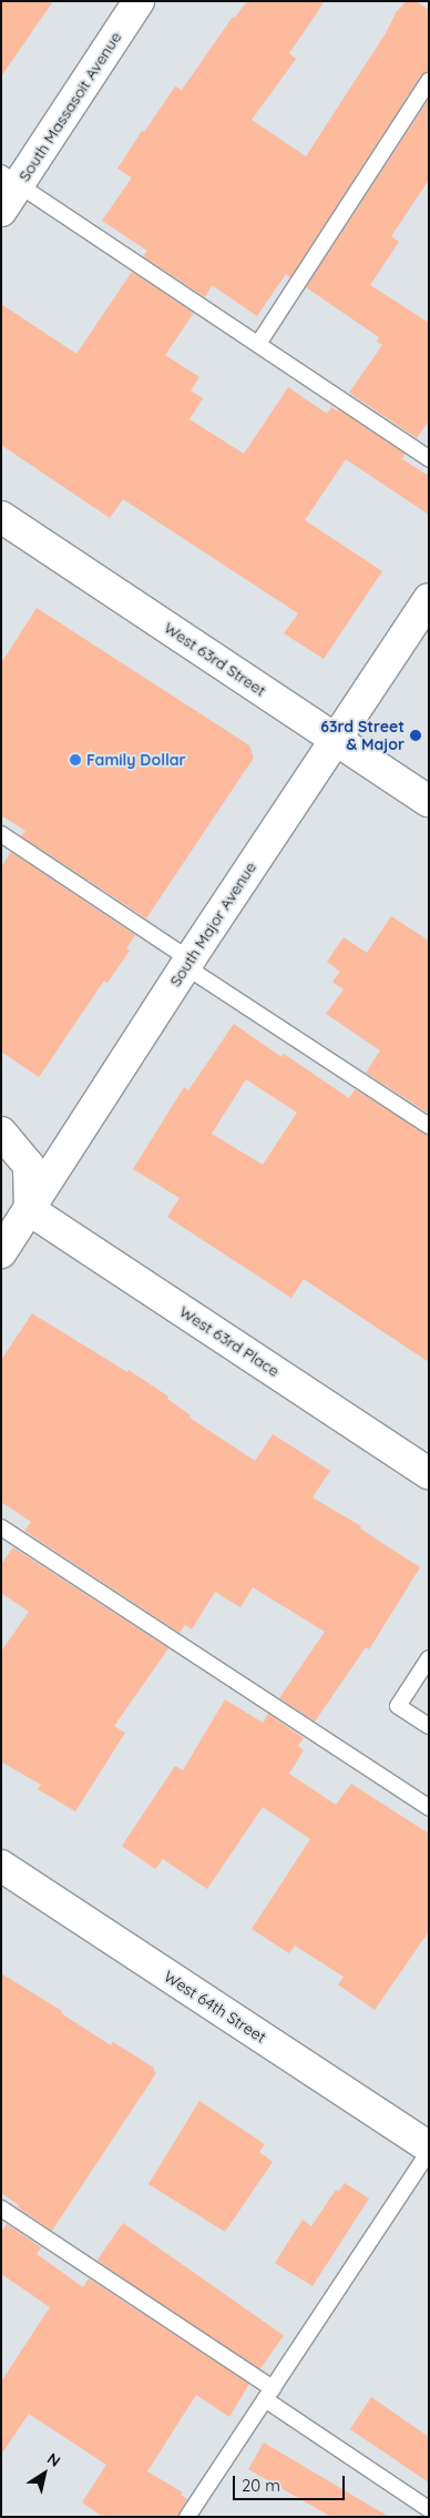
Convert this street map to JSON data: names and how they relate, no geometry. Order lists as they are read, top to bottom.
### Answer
{
  "streets": {
    "street": [
      "South Massasoit Avenue",
      "West 63rd Street",
      "South Major Avenue",
      "West 63rd Place",
      "West 64th Street"
    ]
  },
  "crossings": [
    ["West 63rd Street", "South Major Avenue"],
    ["South Major Avenue", "West 63rd Place"]
  ],
  "places": ["63rd Street & Major", "Family Dollar"],
  "scale_bar": "20 m",
  "north": "top right"
}
